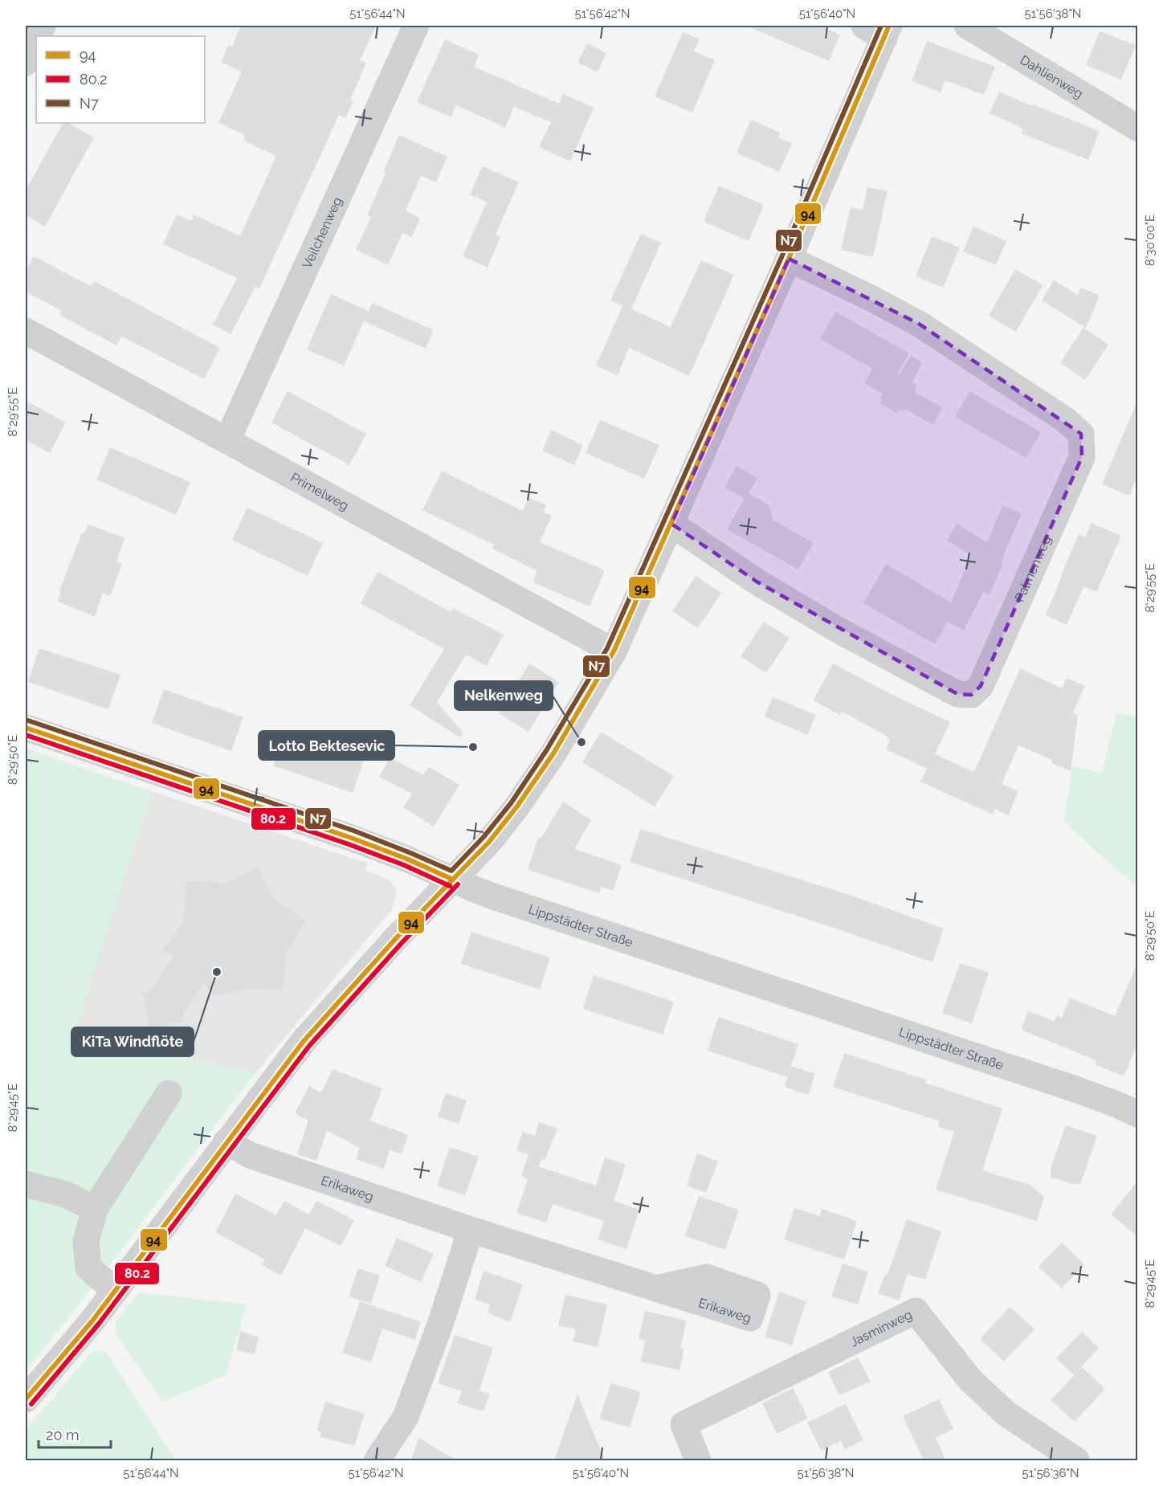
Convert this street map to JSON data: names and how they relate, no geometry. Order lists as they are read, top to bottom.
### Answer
{
  "streets": {
    "street": [
      "Dahlienweg",
      "Veilchenweg",
      "Primelweg",
      "Palmenweg",
      "Lippstädter Straße",
      "Erikaweg",
      "Jasminweg"
    ]
  },
  "crossings": [
    ["Veilchenweg", "Primelweg"]
  ],
  "places": ["Nelkenweg", "Lotto Bektesevic", "KiTa Windflöte"],
  "lines": ["transit line 94", "transit line N7", "transit line 80.2"],
  "legend": ["94", "80.2", "N7"],
  "scale_bar": "20 m",
  "coordinates": [
    "51°56'44\"N",
    "51°56'42\"N",
    "51°56'40\"N",
    "51°56'38\"N",
    "8°30'00\"E",
    "8°29'55\"E",
    "8°29'50\"E",
    "8°29'45\"E",
    "51°56'36\"N"
  ]
}
